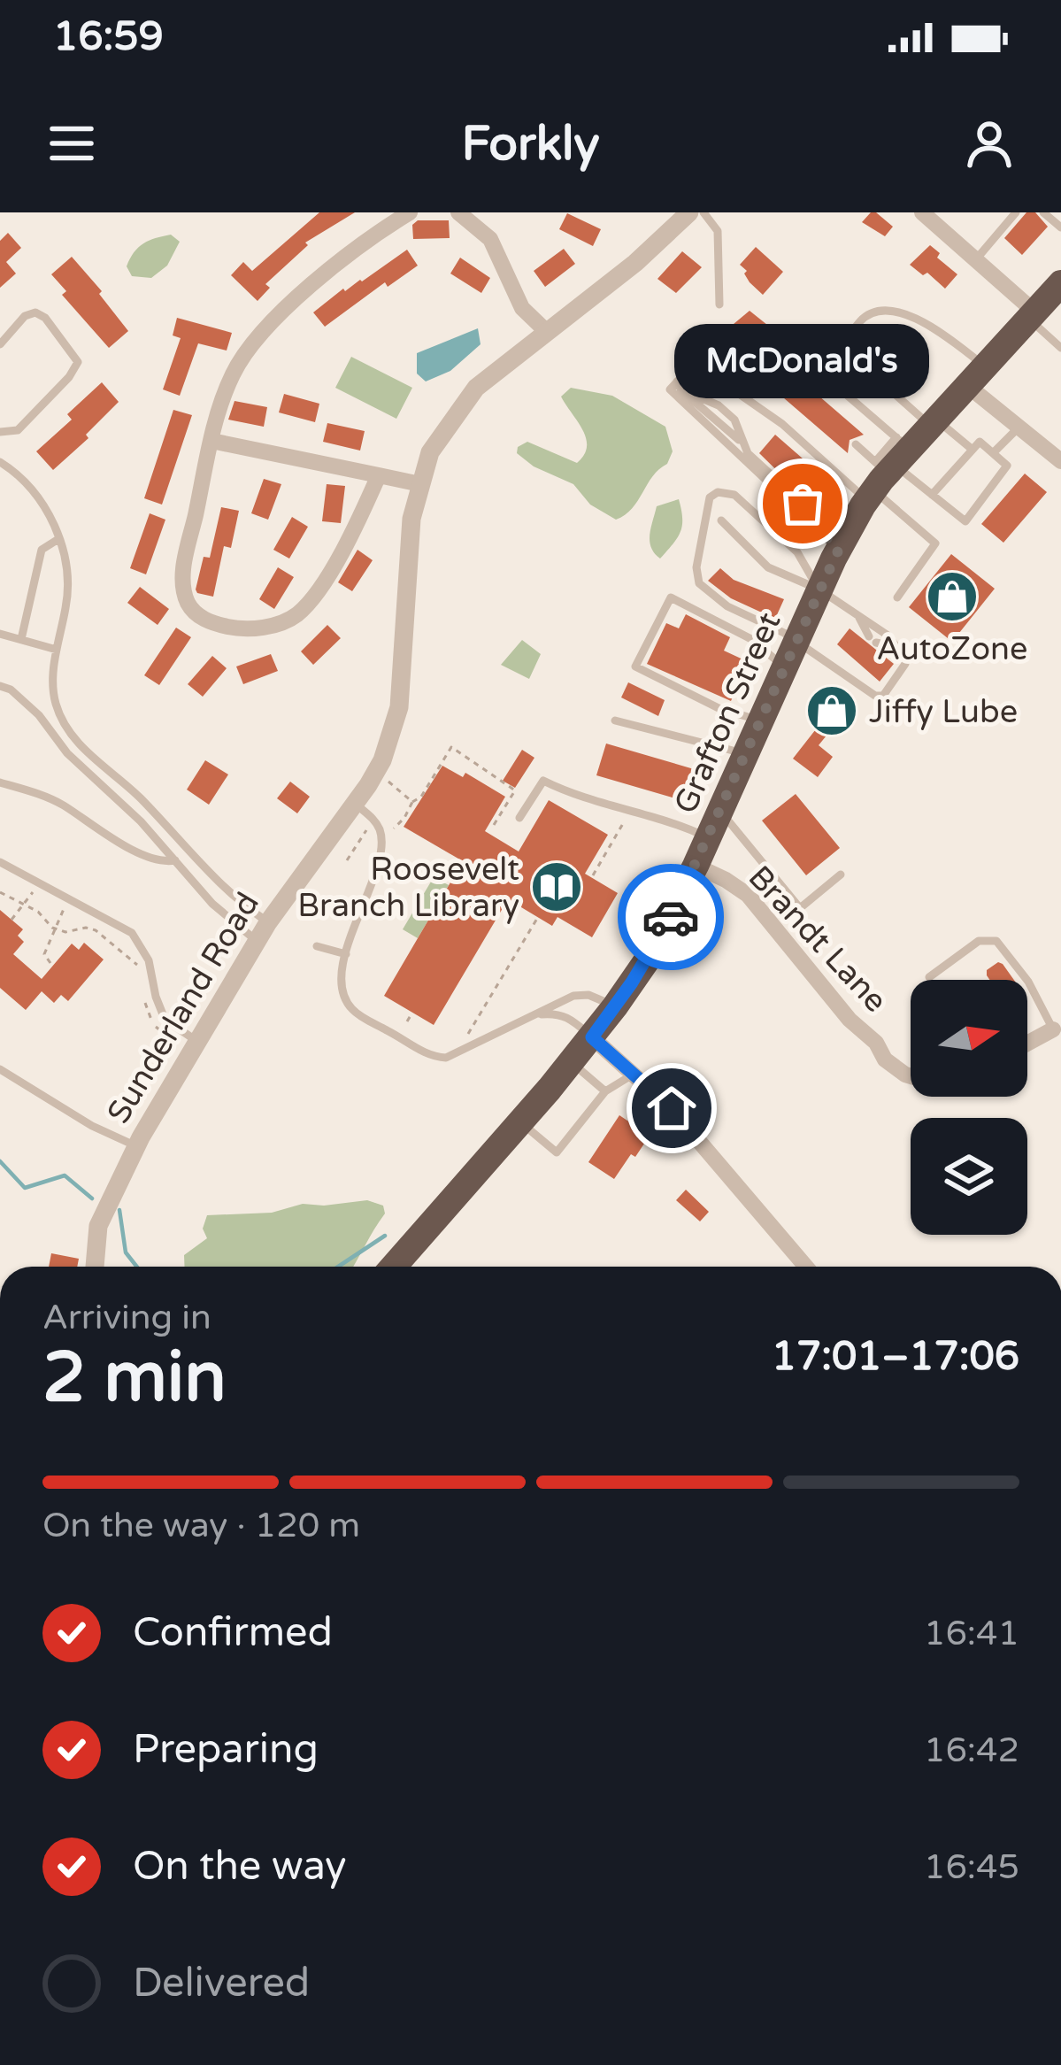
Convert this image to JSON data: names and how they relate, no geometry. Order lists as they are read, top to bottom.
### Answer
{
  "streets": {
    "highway": ["Grafton Street"],
    "street": ["Brandt Lane", "Sunderland Road"]
  },
  "crossings": [
    ["Grafton Street", "Brandt Lane"]
  ],
  "places": {
    "other": ["McDonald's"],
    "shop": ["AutoZone", "Jiffy Lube"],
    "library": ["Roosevelt Branch Library"]
  },
  "north": "right",
  "page": {
    "status": "16:59",
    "header": "Forkly",
    "bubble": "McDonald's",
    "heading": ["2 min", "Arriving in", "17:01–17:06"],
    "bar": "On the way · 120 m",
    "list": [
      ["Confirmed", "16:41"],
      ["Preparing", "16:42"],
      ["On the way", "16:45"],
      "Delivered"
    ]
  }
}
